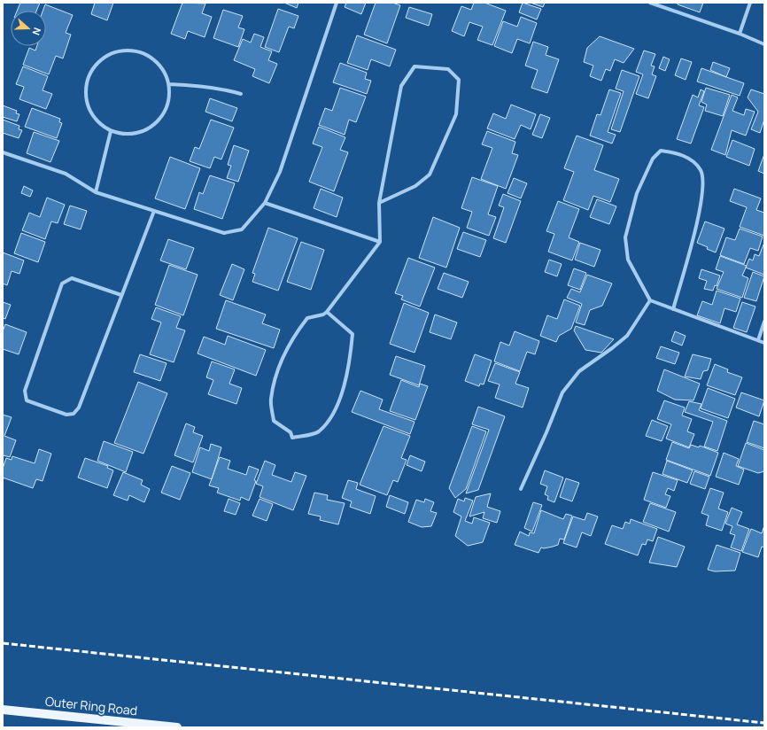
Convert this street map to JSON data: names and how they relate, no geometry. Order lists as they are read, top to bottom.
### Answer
{
  "streets": {
    "main road": ["Outer Ring Road"]
  },
  "north": "right"
}
